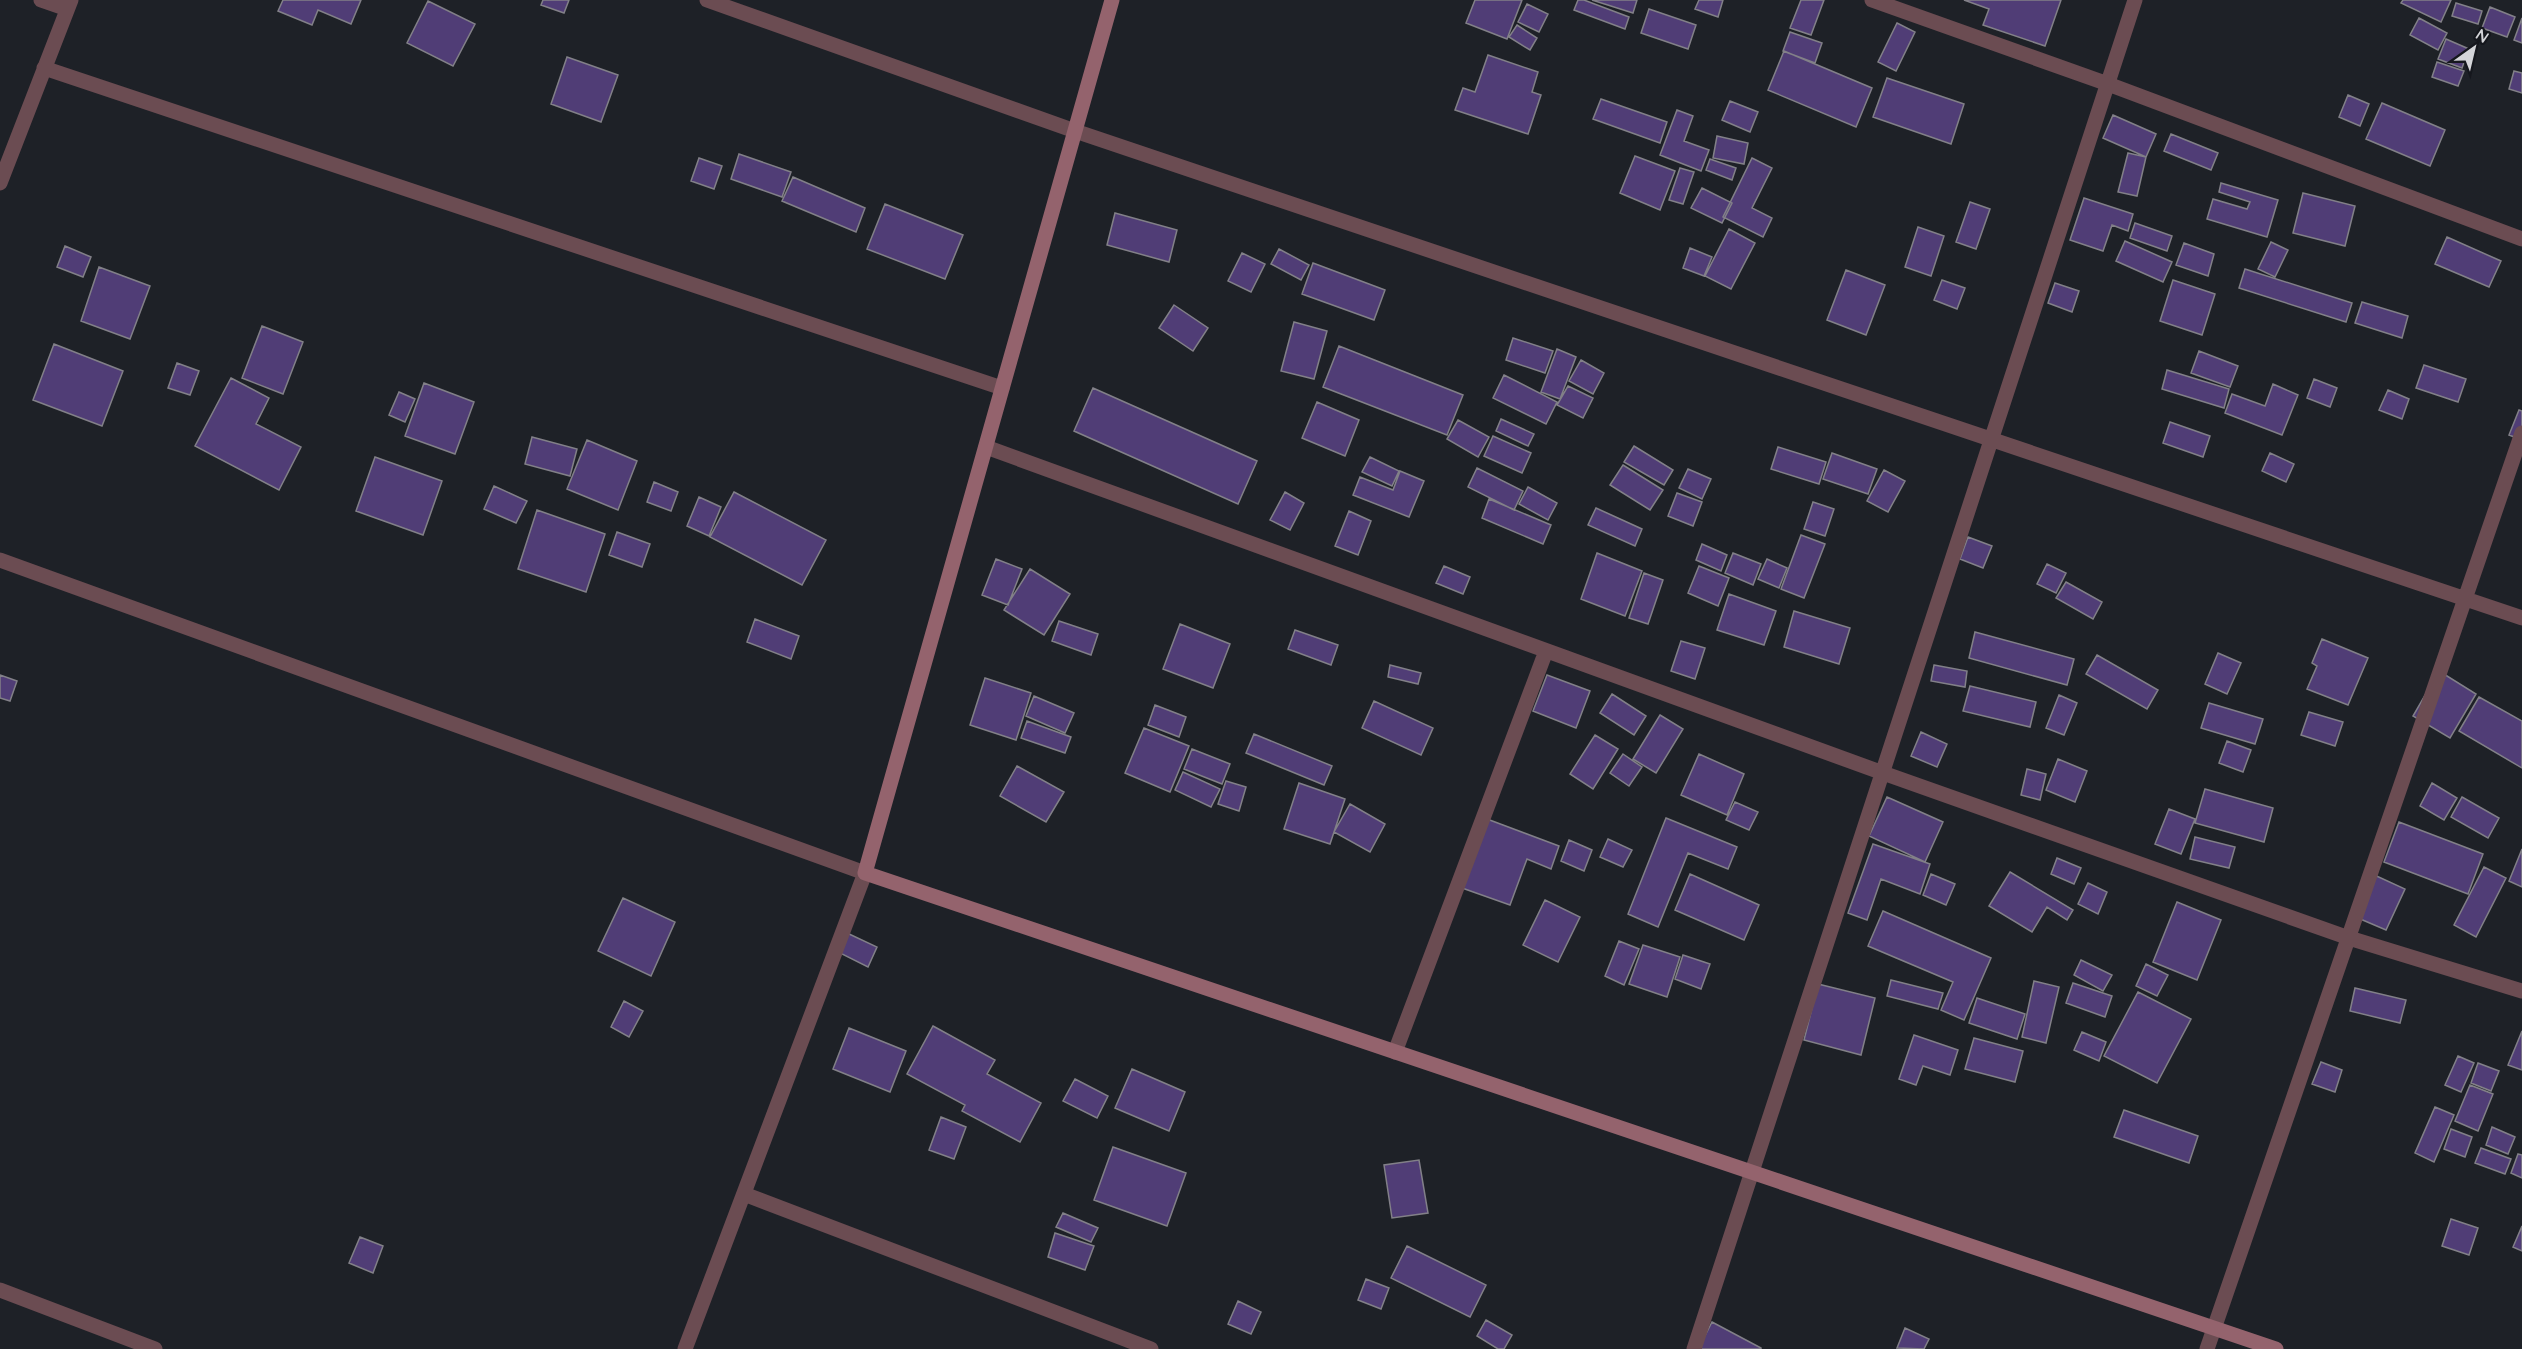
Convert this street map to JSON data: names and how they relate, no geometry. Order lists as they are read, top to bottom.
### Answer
{
  "north": "top right"
}
